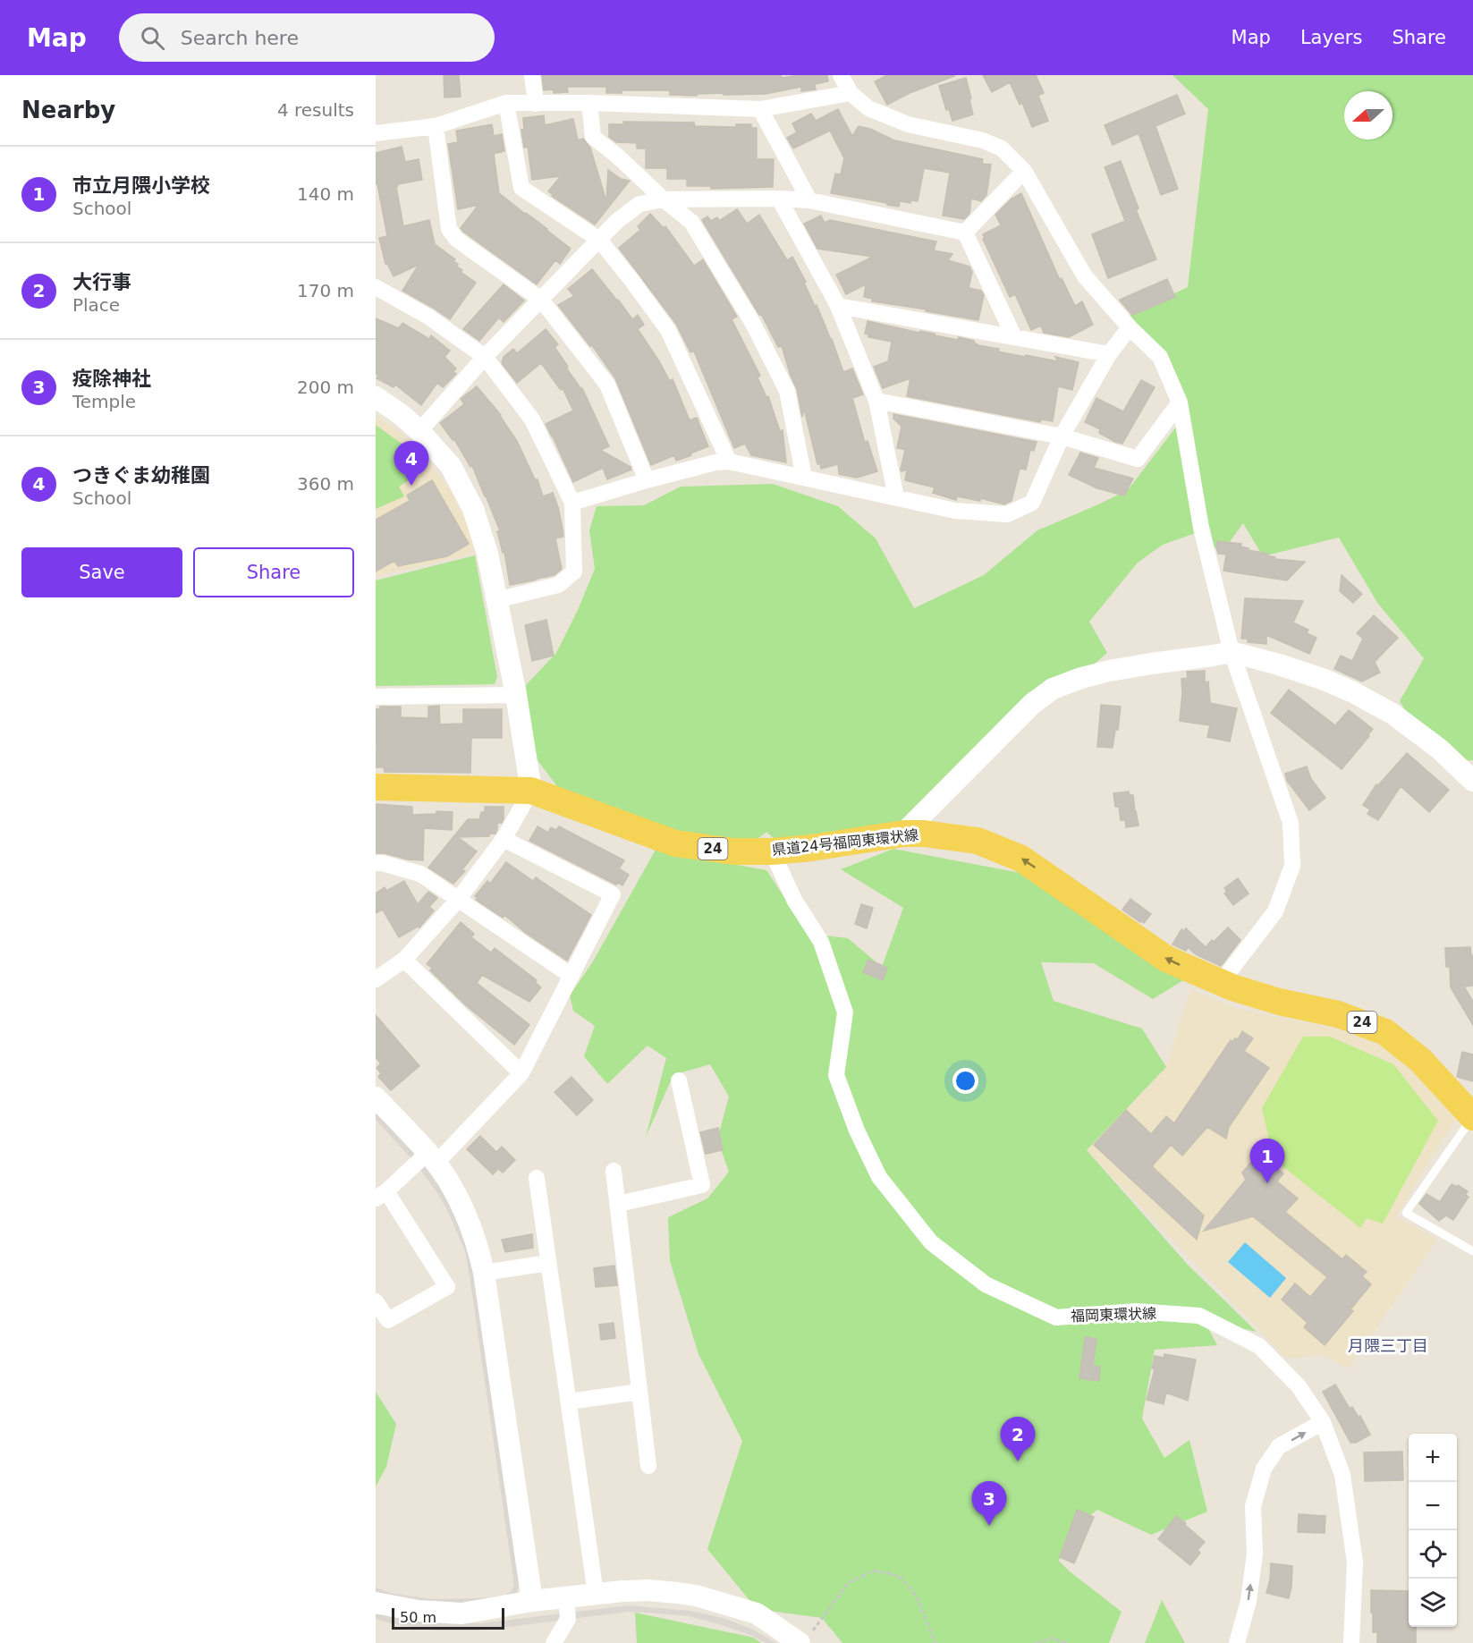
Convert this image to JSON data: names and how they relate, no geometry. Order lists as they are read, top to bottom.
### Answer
{
  "streets": {
    "main road": ["県道24号福岡東環状線", "24"],
    "street": ["福岡東環状線"]
  },
  "crossings": [
    ["県道24号福岡東環状線", "24"],
    ["県道24号福岡東環状線", "福岡東環状線"]
  ],
  "one_way": ["県道24号福岡東環状線"],
  "districts": ["月隈三丁目"],
  "scale_bar": "50 m",
  "north": "left",
  "page": {
    "header": "Map",
    "search": "Search here",
    "nav": ["Map", "Layers", "Share"],
    "heading": ["Nearby", "4 results"],
    "list": [
      {
        "mark": "1",
        "name": "市立月隈小学校",
        "note": "School",
        "value": "140 m"
      },
      {
        "mark": "2",
        "name": "大行事",
        "note": "Place",
        "value": "170 m"
      },
      {
        "mark": "3",
        "name": "疫除神社",
        "note": "Temple",
        "value": "200 m"
      },
      {
        "mark": "4",
        "name": "つきぐま幼稚園",
        "note": "School",
        "value": "360 m"
      }
    ],
    "pins": [
      "4",
      "1",
      "2",
      "3"
    ],
    "buttons": ["Save", "Share"],
    "map_buttons": ["+", "−"],
    "scale": "50 m"
  }
}
